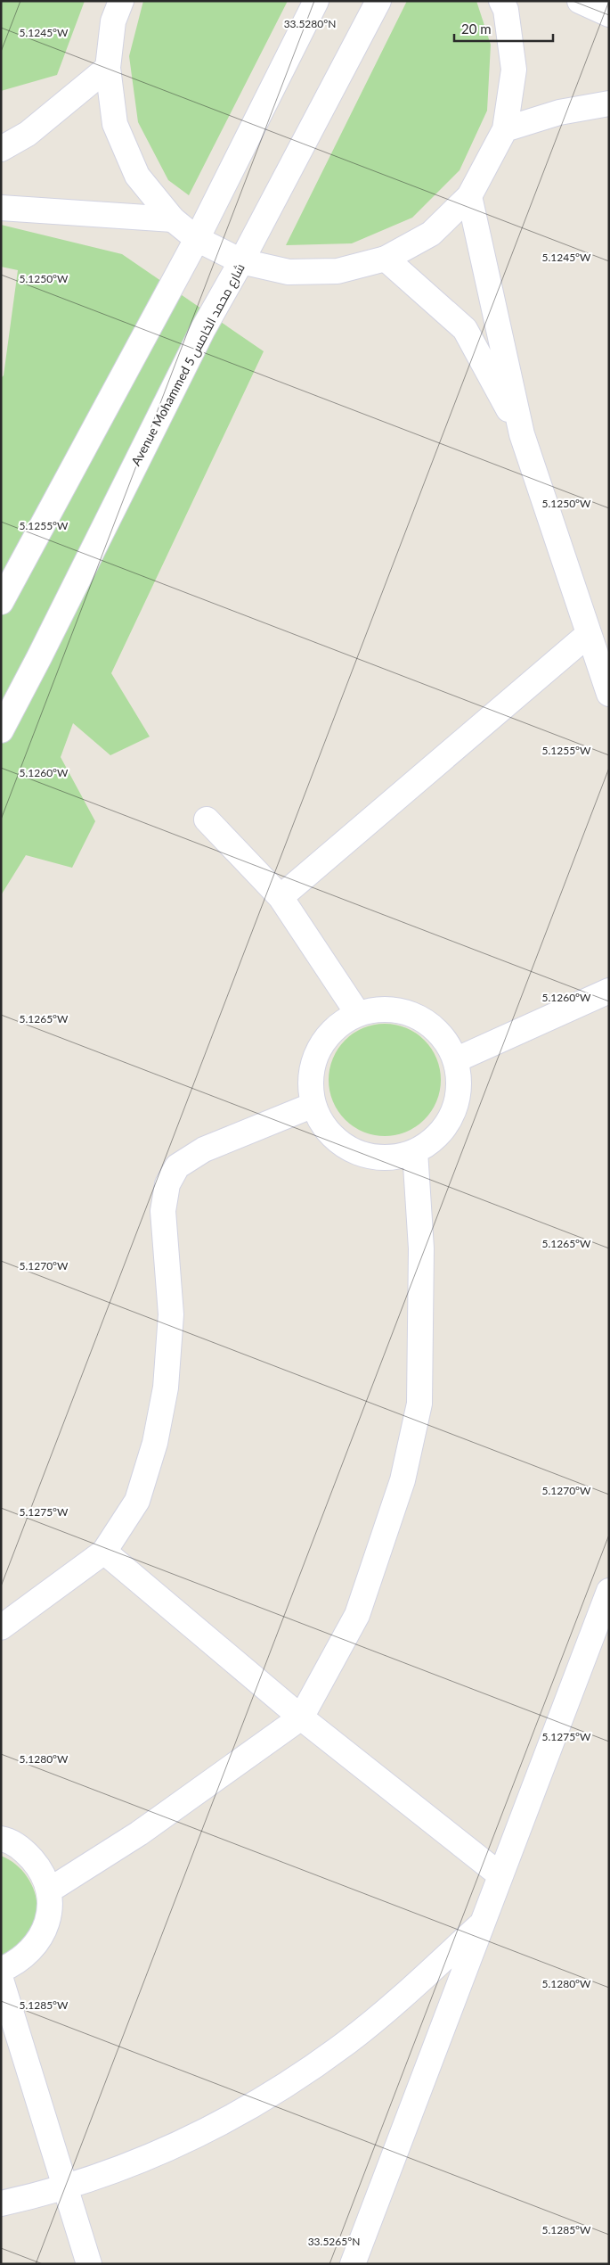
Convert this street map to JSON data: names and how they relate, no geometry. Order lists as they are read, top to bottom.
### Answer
{
  "streets": {
    "street": ["Avenue Mohammed 5 شارع محمد الخامس"]
  },
  "scale_bar": "20 m",
  "coordinates": [
    "33.5280°N",
    "5.1245°W",
    "5.1250°W",
    "5.1255°W",
    "5.1260°W",
    "5.1265°W",
    "5.1270°W",
    "5.1275°W",
    "5.1280°W",
    "5.1285°W",
    "33.5265°N"
  ]
}
